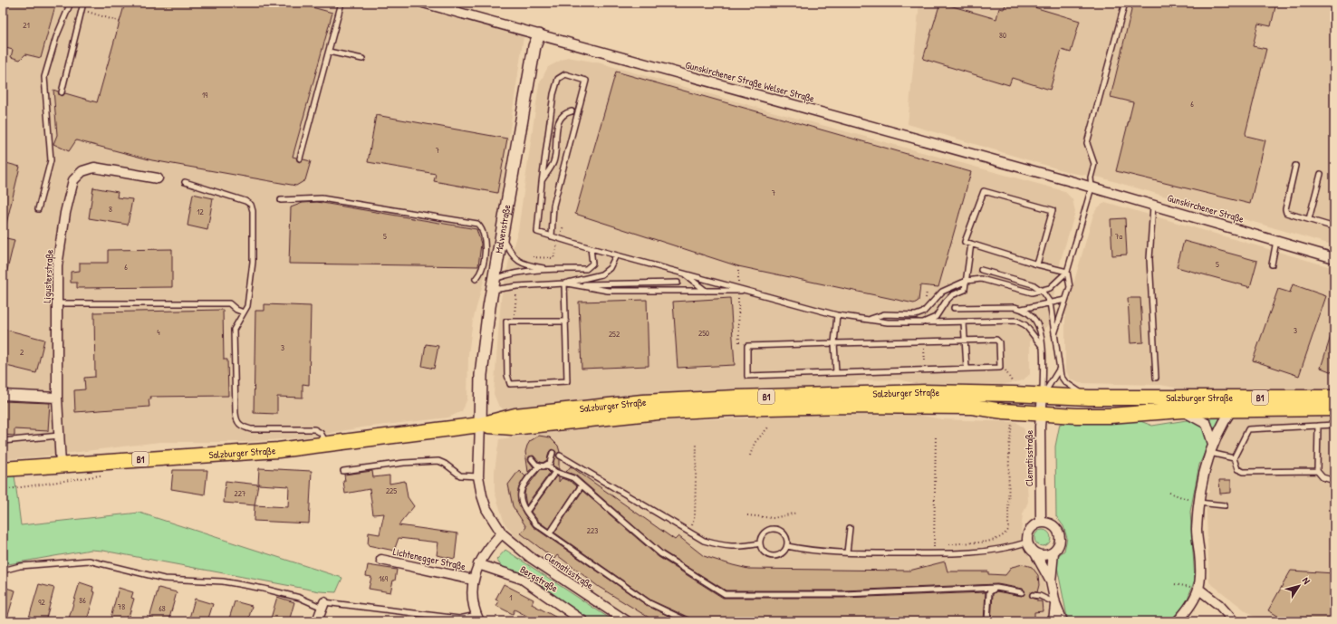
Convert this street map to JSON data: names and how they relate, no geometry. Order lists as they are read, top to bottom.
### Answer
{
  "streets": {
    "main road": ["Salzburger Straße", "B1"],
    "street": [
      "Gunskirchener Straße Welser Straße",
      "Gunskirchener Straße",
      "Malvenstraße",
      "Ligusterstraße",
      "Clematisstraße",
      "Lichtenegger Straße",
      "Bergstraße"
    ]
  },
  "crossings": [
    ["Gunskirchener Straße Welser Straße", "Gunskirchener Straße"],
    ["Gunskirchener Straße Welser Straße", "Malvenstraße"],
    ["Malvenstraße", "Salzburger Straße"],
    ["Ligusterstraße", "Salzburger Straße"],
    ["Salzburger Straße", "Clematisstraße"],
    ["Clematisstraße", "Lichtenegger Straße"],
    ["Lichtenegger Straße", "Bergstraße"]
  ],
  "house_numbers": [
    "21",
    "80",
    "19",
    "6",
    "7",
    "7",
    "8",
    "12",
    "5",
    "7a",
    "5",
    "6",
    "3",
    "4",
    "250",
    "252",
    "3",
    "2",
    "225",
    "227",
    "223",
    "169",
    "1",
    "86",
    "92",
    "78",
    "68"
  ],
  "north": "top right"
}
